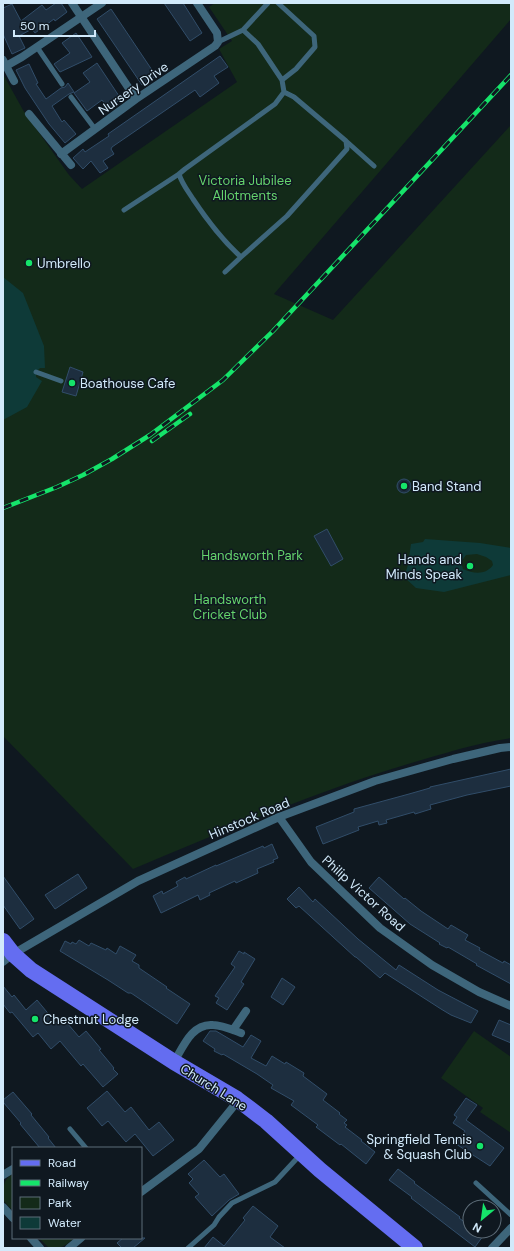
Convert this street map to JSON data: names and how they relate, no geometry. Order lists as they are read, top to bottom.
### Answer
{
  "streets": {
    "main road": ["Church Lane"],
    "street": ["Nursery Drive", "Hinstock Road", "Philip Victor Road"]
  },
  "crossings": [
    ["Hinstock Road", "Philip Victor Road"],
    ["Hinstock Road", "Church Lane"]
  ],
  "parks": ["Victoria Jubilee Allotments", "Handsworth Park", "Handsworth Cricket Club"],
  "places": [
    "Umbrello",
    "Boathouse Cafe",
    "Band Stand",
    "Hands and Minds Speak",
    "Chestnut Lodge",
    "Springfield Tennis & Squash Club"
  ],
  "legend": [
    "Road",
    "Railway",
    "Park",
    "Water"
  ],
  "scale_bar": "50 m",
  "north": "bottom left"
}
